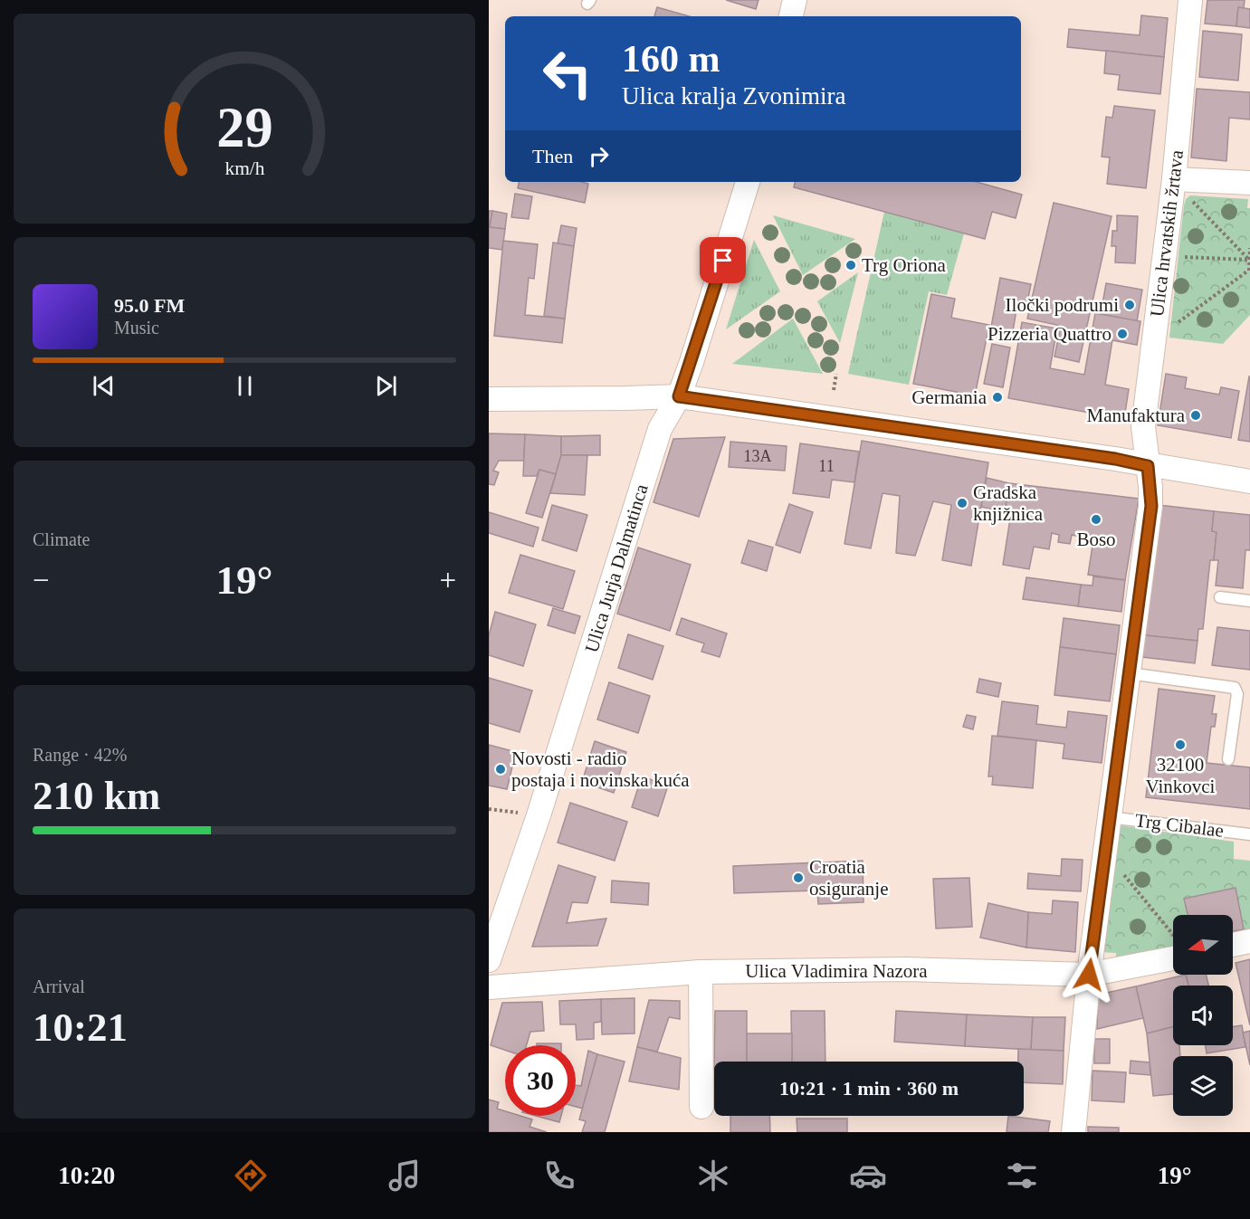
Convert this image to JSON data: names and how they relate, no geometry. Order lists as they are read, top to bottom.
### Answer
{
  "streets": {
    "street": ["Ulica hrvatskih žrtava", "Ulica Jurja Dalmatinca", "Ulica Vladimira Nazora"],
    "lane": ["Trg Cibalae"]
  },
  "crossings": [
    ["Ulica hrvatskih žrtava", "Trg Cibalae"],
    ["Ulica hrvatskih žrtava", "Ulica Vladimira Nazora"]
  ],
  "places": [
    "Trg Oriona",
    "Iločki podrumi",
    "Pizzeria Quattro",
    "Germania",
    "Manufaktura",
    "Gradska knjižnica",
    "Boso",
    "32100 Vinkovci",
    "Novosti - radio postaja i novinska kuća",
    "Croatia osiguranje"
  ],
  "house_numbers": ["13A", "11"],
  "north": "left",
  "page": {
    "turn": ["160 m", "Ulica kralja Zvonimira"],
    "then": "Then",
    "song": ["95.0 FM", "Music"],
    "tile": [
      "Climate",
      ["Range · 42%", "210 km"],
      ["Arrival", "10:21"]
    ],
    "heat": ["−", "19°", "+"],
    "limit": "30",
    "trip": "10:21 · 1 min · 360 m",
    "tabs": ["10:20", "19°"],
    "gauge": ["29", "km/h"]
  }
}
